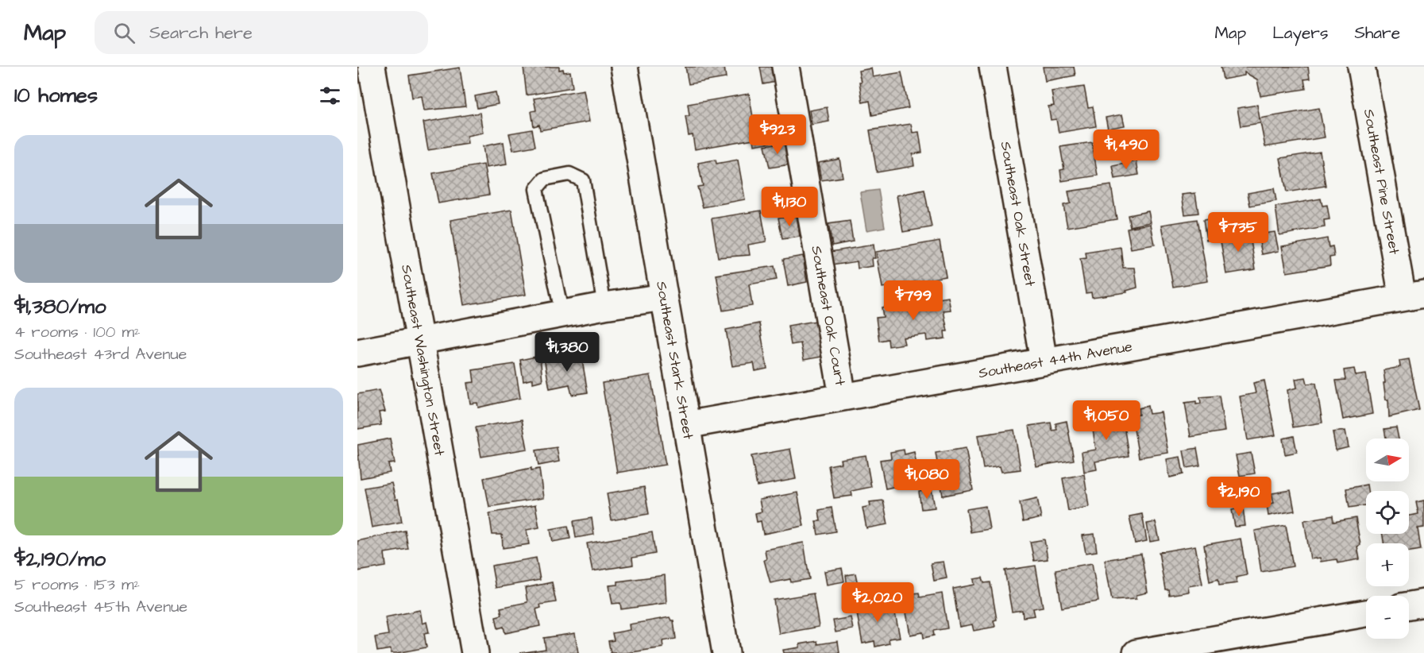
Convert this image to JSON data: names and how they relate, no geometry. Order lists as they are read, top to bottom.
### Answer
{
  "streets": {
    "street": [
      "Southeast Pine Street",
      "Southeast Oak Street",
      "Southeast Oak Court",
      "Southeast 44th Avenue",
      "Southeast Washington Street",
      "Southeast Stark Street"
    ]
  },
  "crossings": [
    ["Southeast Pine Street", "Southeast 44th Avenue"],
    ["Southeast Oak Street", "Southeast 44th Avenue"],
    ["Southeast Oak Court", "Southeast 44th Avenue"],
    ["Southeast 44th Avenue", "Southeast Stark Street"]
  ],
  "north": "right",
  "page": {
    "header": "Map",
    "search": "Search here",
    "nav": ["Map", "Layers", "Share"],
    "heading": "10 homes",
    "price": [
      "$923",
      "$1,490",
      "$1,130",
      "$735",
      "$799",
      "$1,380",
      "$1,050",
      "$1,080",
      "$2,190",
      "$2,020"
    ],
    "list": [
      {
        "name": "$1,380/mo",
        "note": "4 rooms · 100 m² · Southeast 43rd Avenue"
      },
      {
        "name": "$2,190/mo",
        "note": "5 rooms · 153 m² · Southeast 45th Avenue"
      }
    ],
    "map_buttons": ["+", "−"]
  }
}
